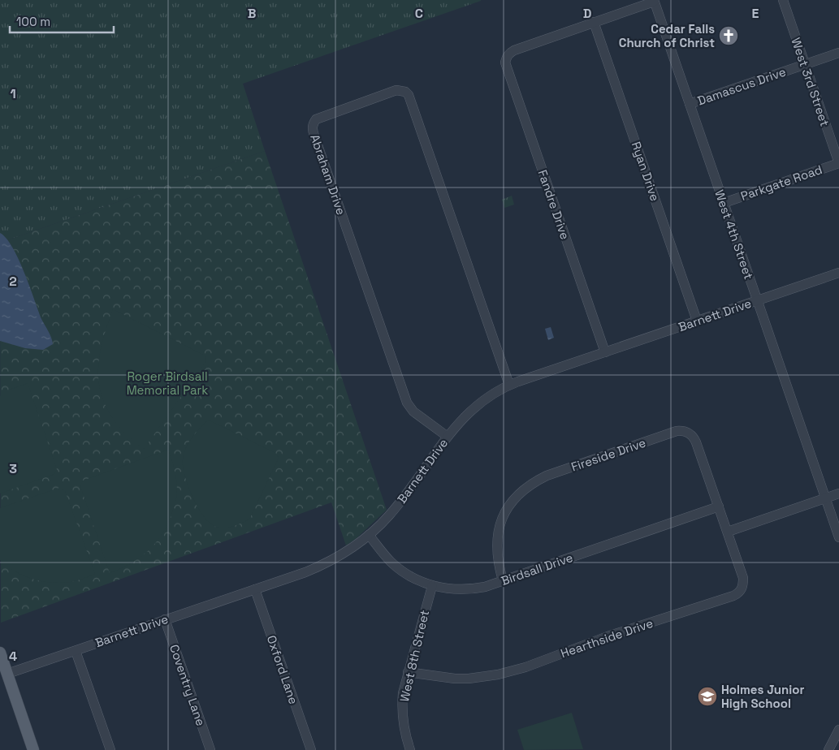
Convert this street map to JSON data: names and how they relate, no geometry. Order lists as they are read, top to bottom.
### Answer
{
  "streets": {
    "street": [
      "West 3rd Street",
      "Damascus Drive",
      "Ryan Drive",
      "Abraham Drive",
      "Parkgate Road",
      "Fandre Drive",
      "West 4th Street",
      "Barnett Drive",
      "Fireside Drive",
      "Birdsall Drive",
      "Hearthside Drive",
      "West 8th Street",
      "Oxford Lane",
      "Coventry Lane"
    ]
  },
  "crossings": [
    ["West 3rd Street", "Damascus Drive"],
    ["West 3rd Street", "Parkgate Road"],
    ["Damascus Drive", "West 4th Street"],
    ["Ryan Drive", "Fandre Drive"],
    ["Ryan Drive", "Barnett Drive"],
    ["Abraham Drive", "Barnett Drive"],
    ["Parkgate Road", "West 4th Street"],
    ["Fandre Drive", "Barnett Drive"],
    ["West 4th Street", "Barnett Drive"],
    ["Barnett Drive", "Birdsall Drive"],
    ["Barnett Drive", "Oxford Lane"],
    ["Barnett Drive", "Coventry Lane"],
    ["Fireside Drive", "Birdsall Drive"],
    ["Fireside Drive", "Hearthside Drive"],
    ["Birdsall Drive", "West 8th Street"],
    ["Hearthside Drive", "West 8th Street"]
  ],
  "parks": ["Roger Birdsall Memorial Park"],
  "places": {
    "church": ["Cedar Falls Church of Christ"],
    "school or university": ["Holmes Junior High School"]
  },
  "scale_bar": "100 m",
  "grid": {
    "columns": [
      "B",
      "C",
      "D",
      "E"
    ],
    "rows": [
      "1",
      "2",
      "3",
      "4"
    ]
  }
}
